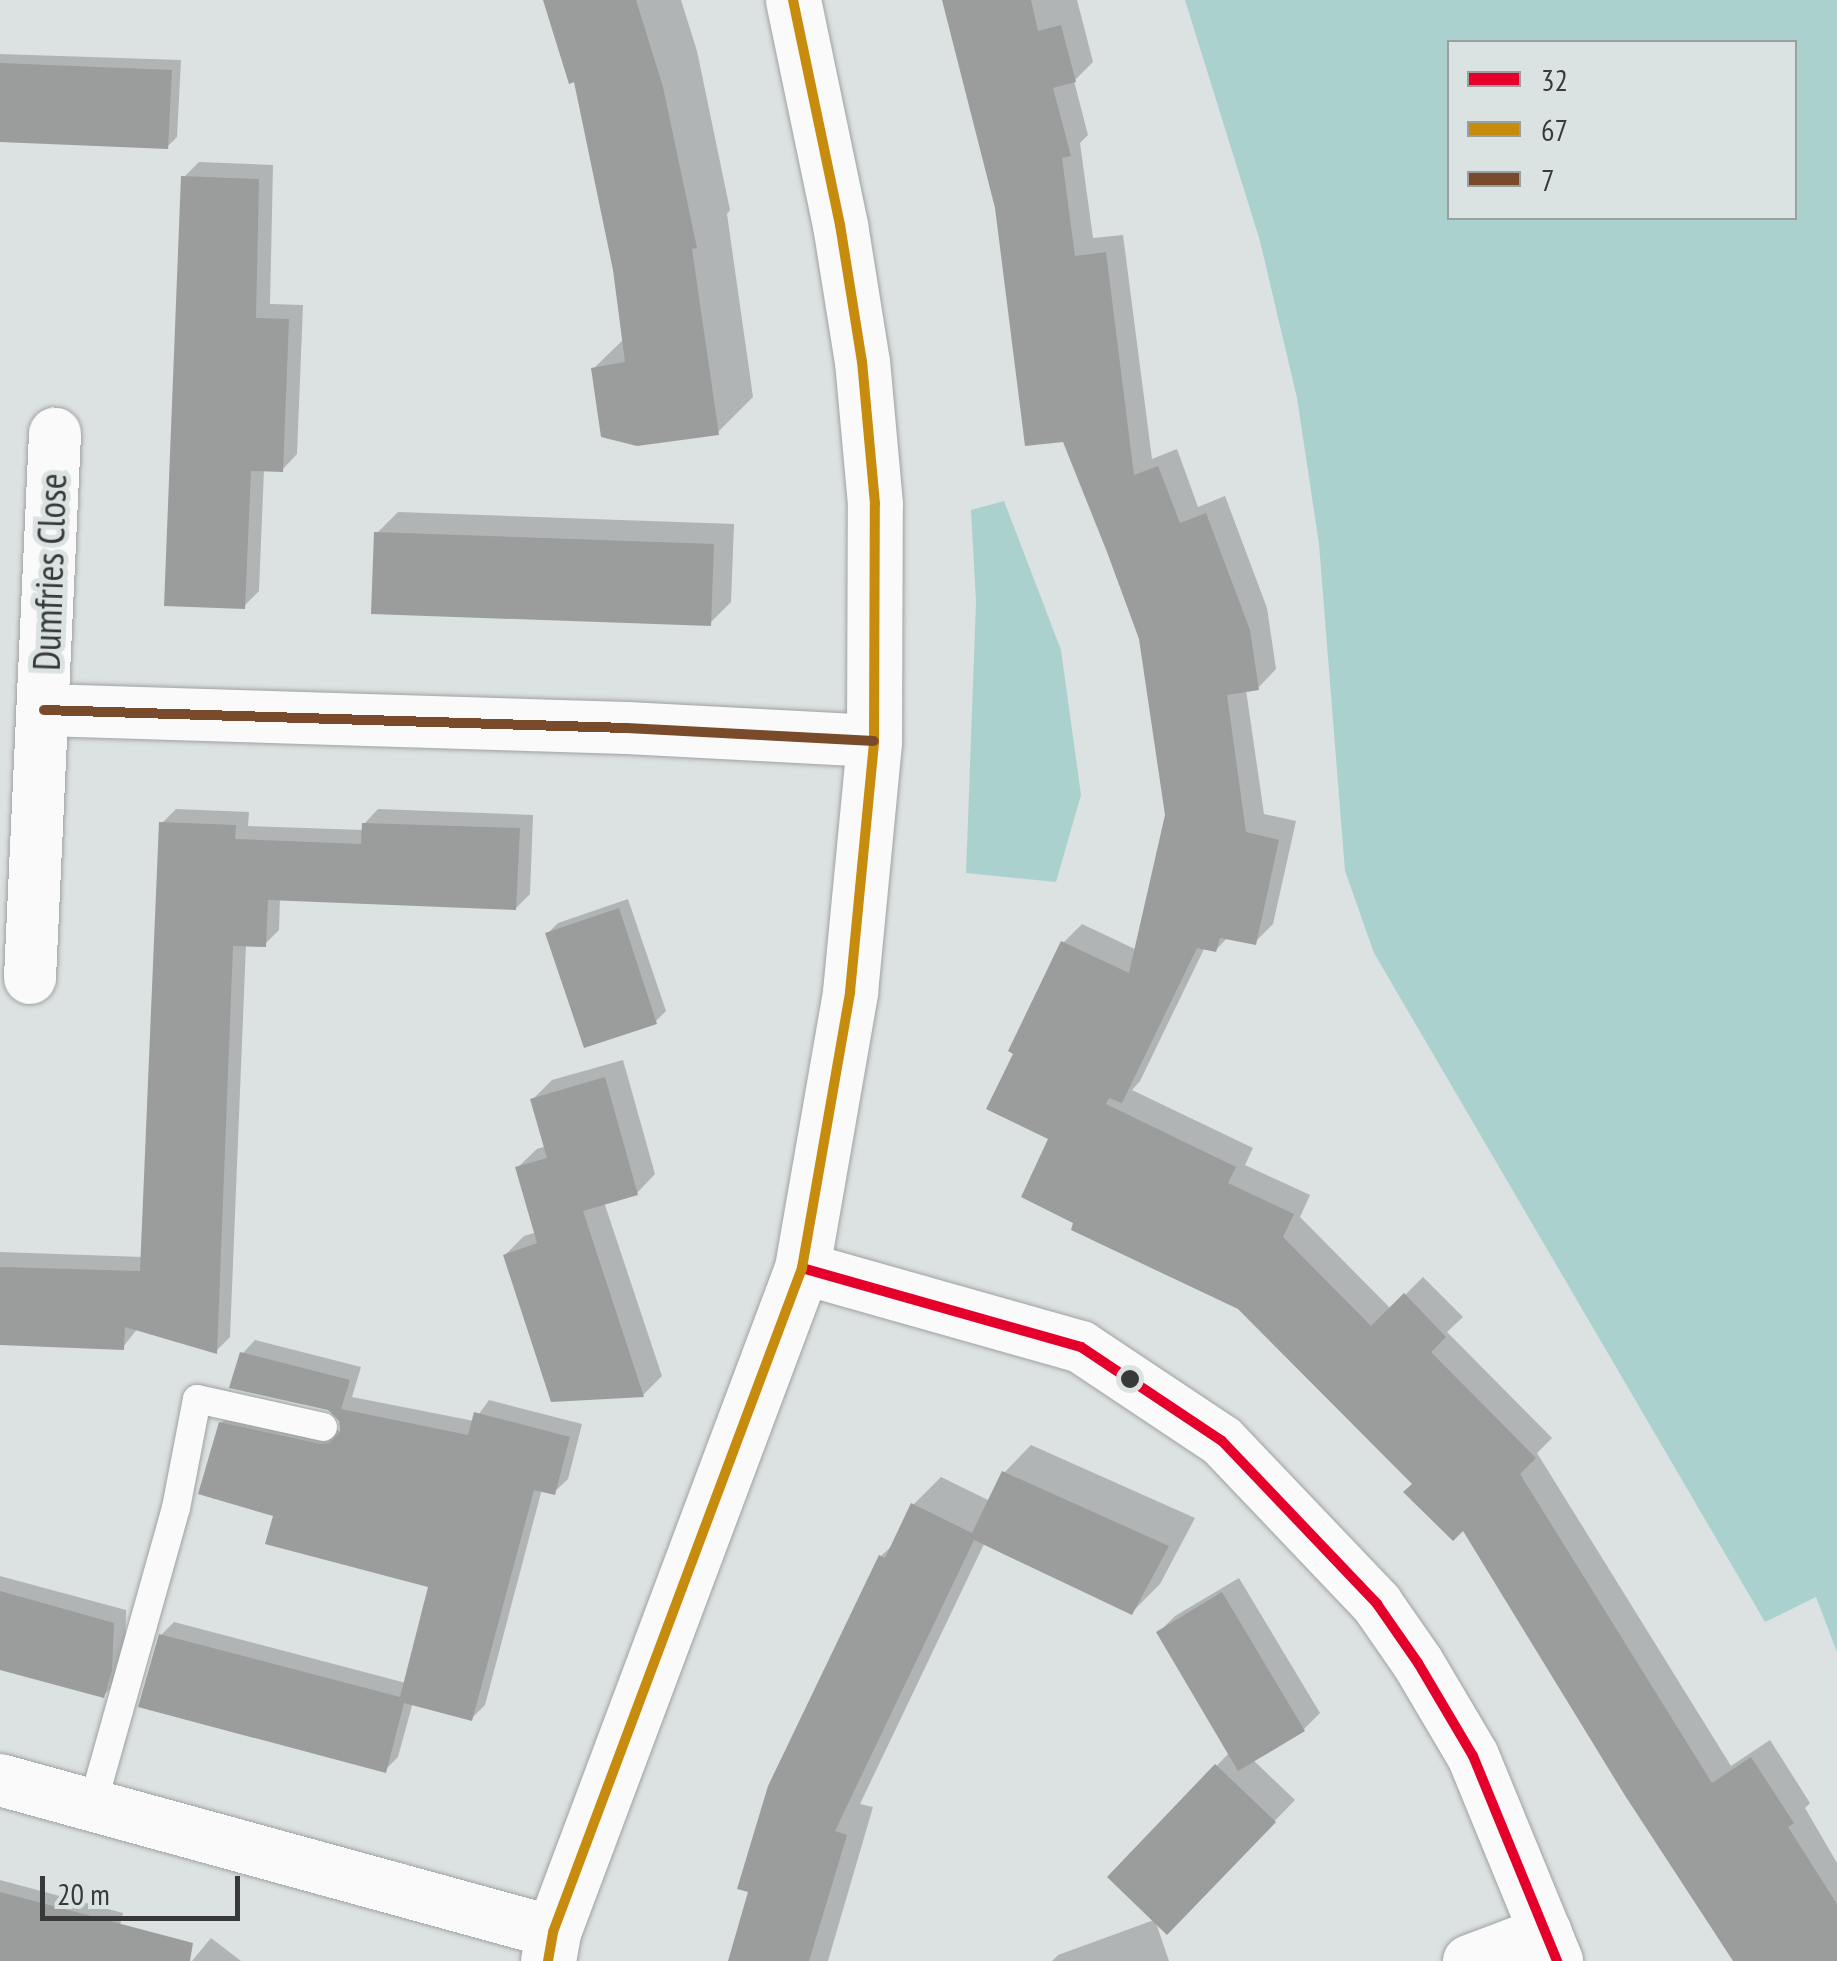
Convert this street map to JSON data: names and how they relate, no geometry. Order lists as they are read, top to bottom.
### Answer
{
  "streets": {
    "street": ["Dumfries Close"]
  },
  "lines": ["transit line 67", "transit line 7", "transit line 32"],
  "legend": ["32", "67", "7"],
  "scale_bar": "20 m"
}
